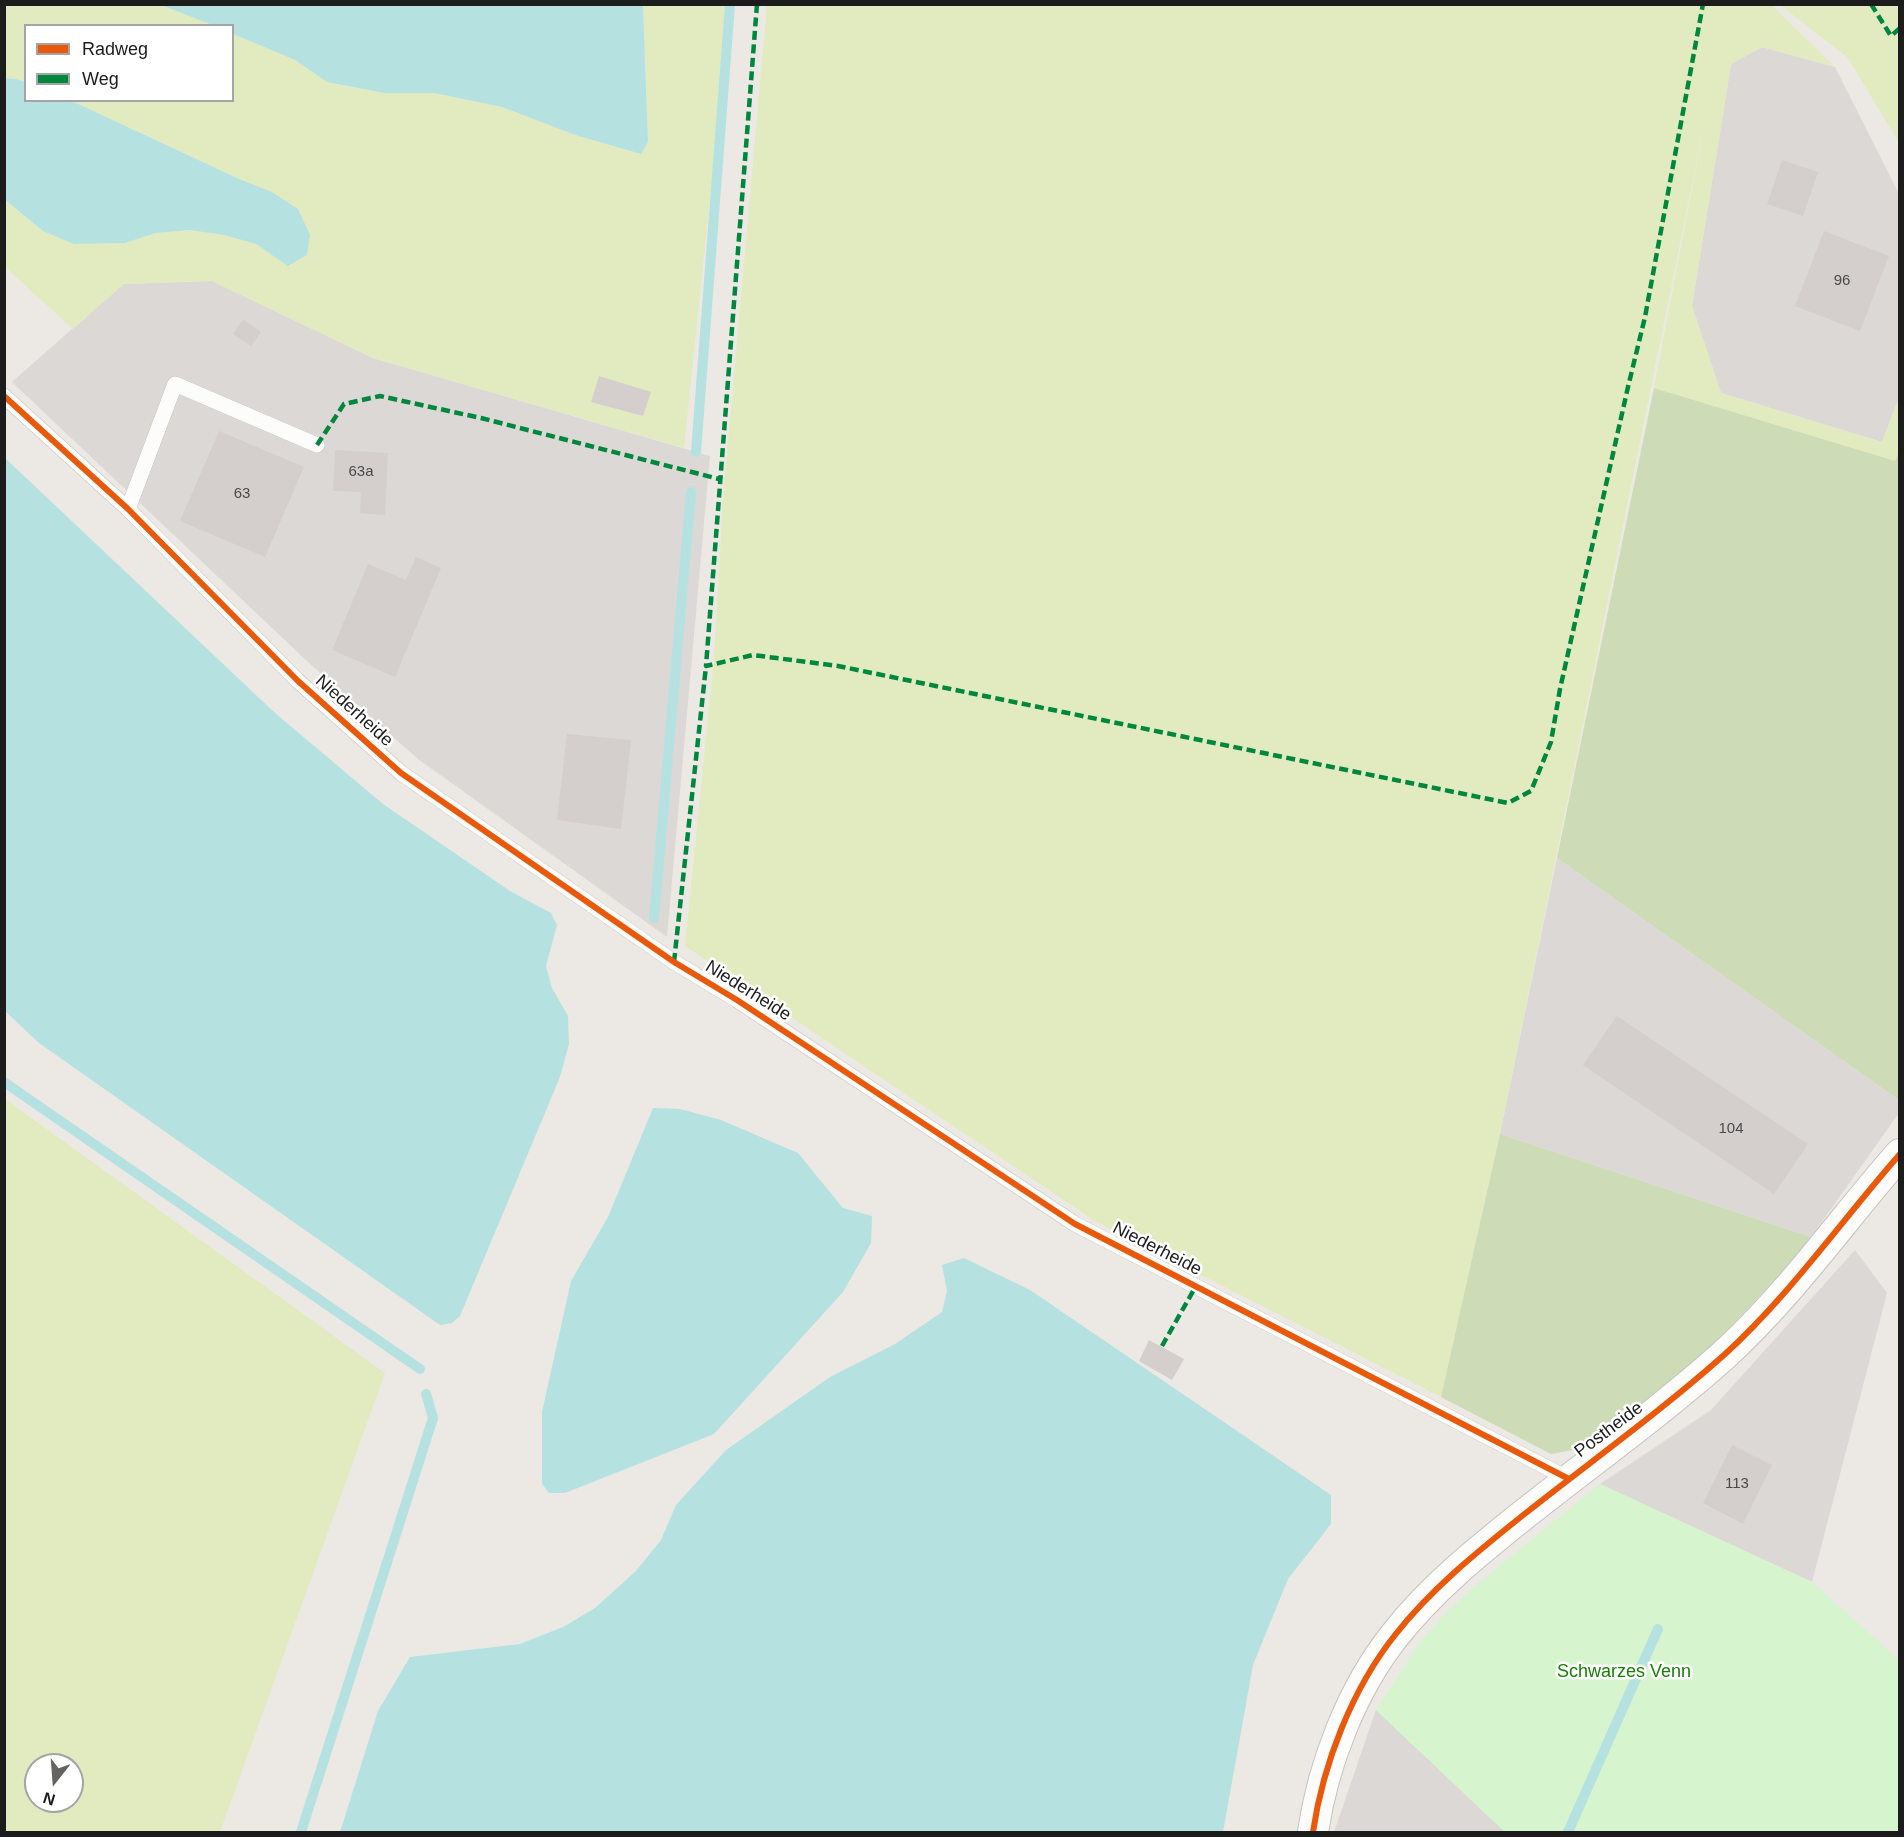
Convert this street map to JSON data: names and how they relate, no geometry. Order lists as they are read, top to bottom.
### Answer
{
  "streets": {
    "street": ["Postheide"],
    "lane": ["Niederheide"]
  },
  "crossings": [
    ["Niederheide", "Postheide"]
  ],
  "parks": ["Schwarzes Venn"],
  "house_numbers": [
    "96",
    "63a",
    "63",
    "104",
    "113"
  ],
  "legend": ["Radweg", "Weg"],
  "north": "bottom"
}
